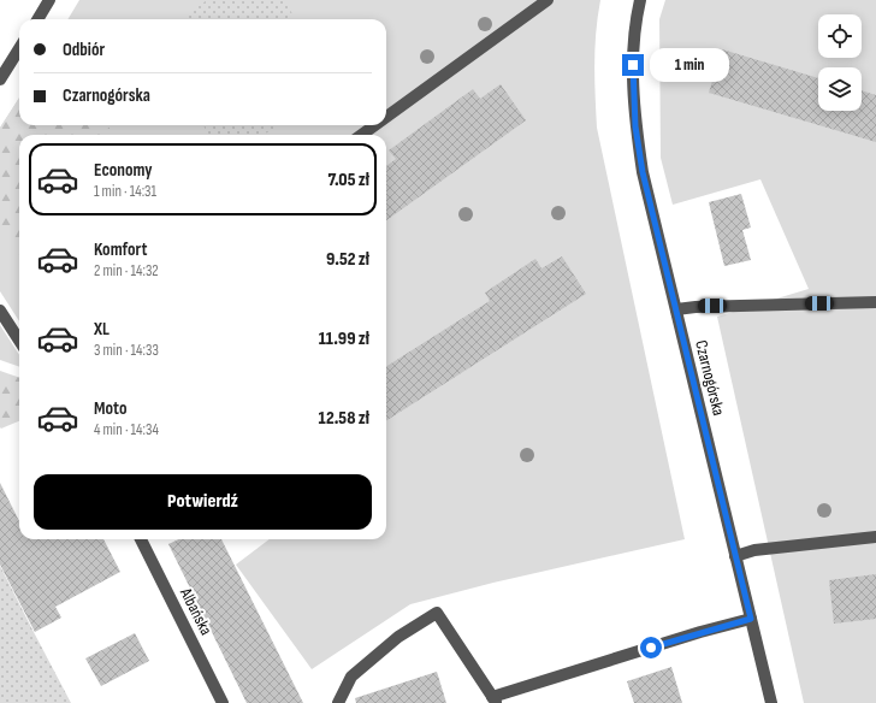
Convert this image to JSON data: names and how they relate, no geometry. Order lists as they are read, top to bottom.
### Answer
{
  "streets": {
    "street": ["Czarnogórska", "Albańska"]
  },
  "page": {
    "banner": ["Odbiór", "Czarnogórska"],
    "bubble": "1 min",
    "list": [
      {
        "name": "Economy",
        "note": "1 min · 14:31",
        "value": "7.05 zł"
      },
      {
        "name": "Komfort",
        "note": "2 min · 14:32",
        "value": "9.52 zł"
      },
      {
        "name": "XL",
        "note": "3 min · 14:33",
        "value": "11.99 zł"
      },
      {
        "name": "Moto",
        "note": "4 min · 14:34",
        "value": "12.58 zł"
      }
    ],
    "buttons": "Potwierdź"
  }
}
